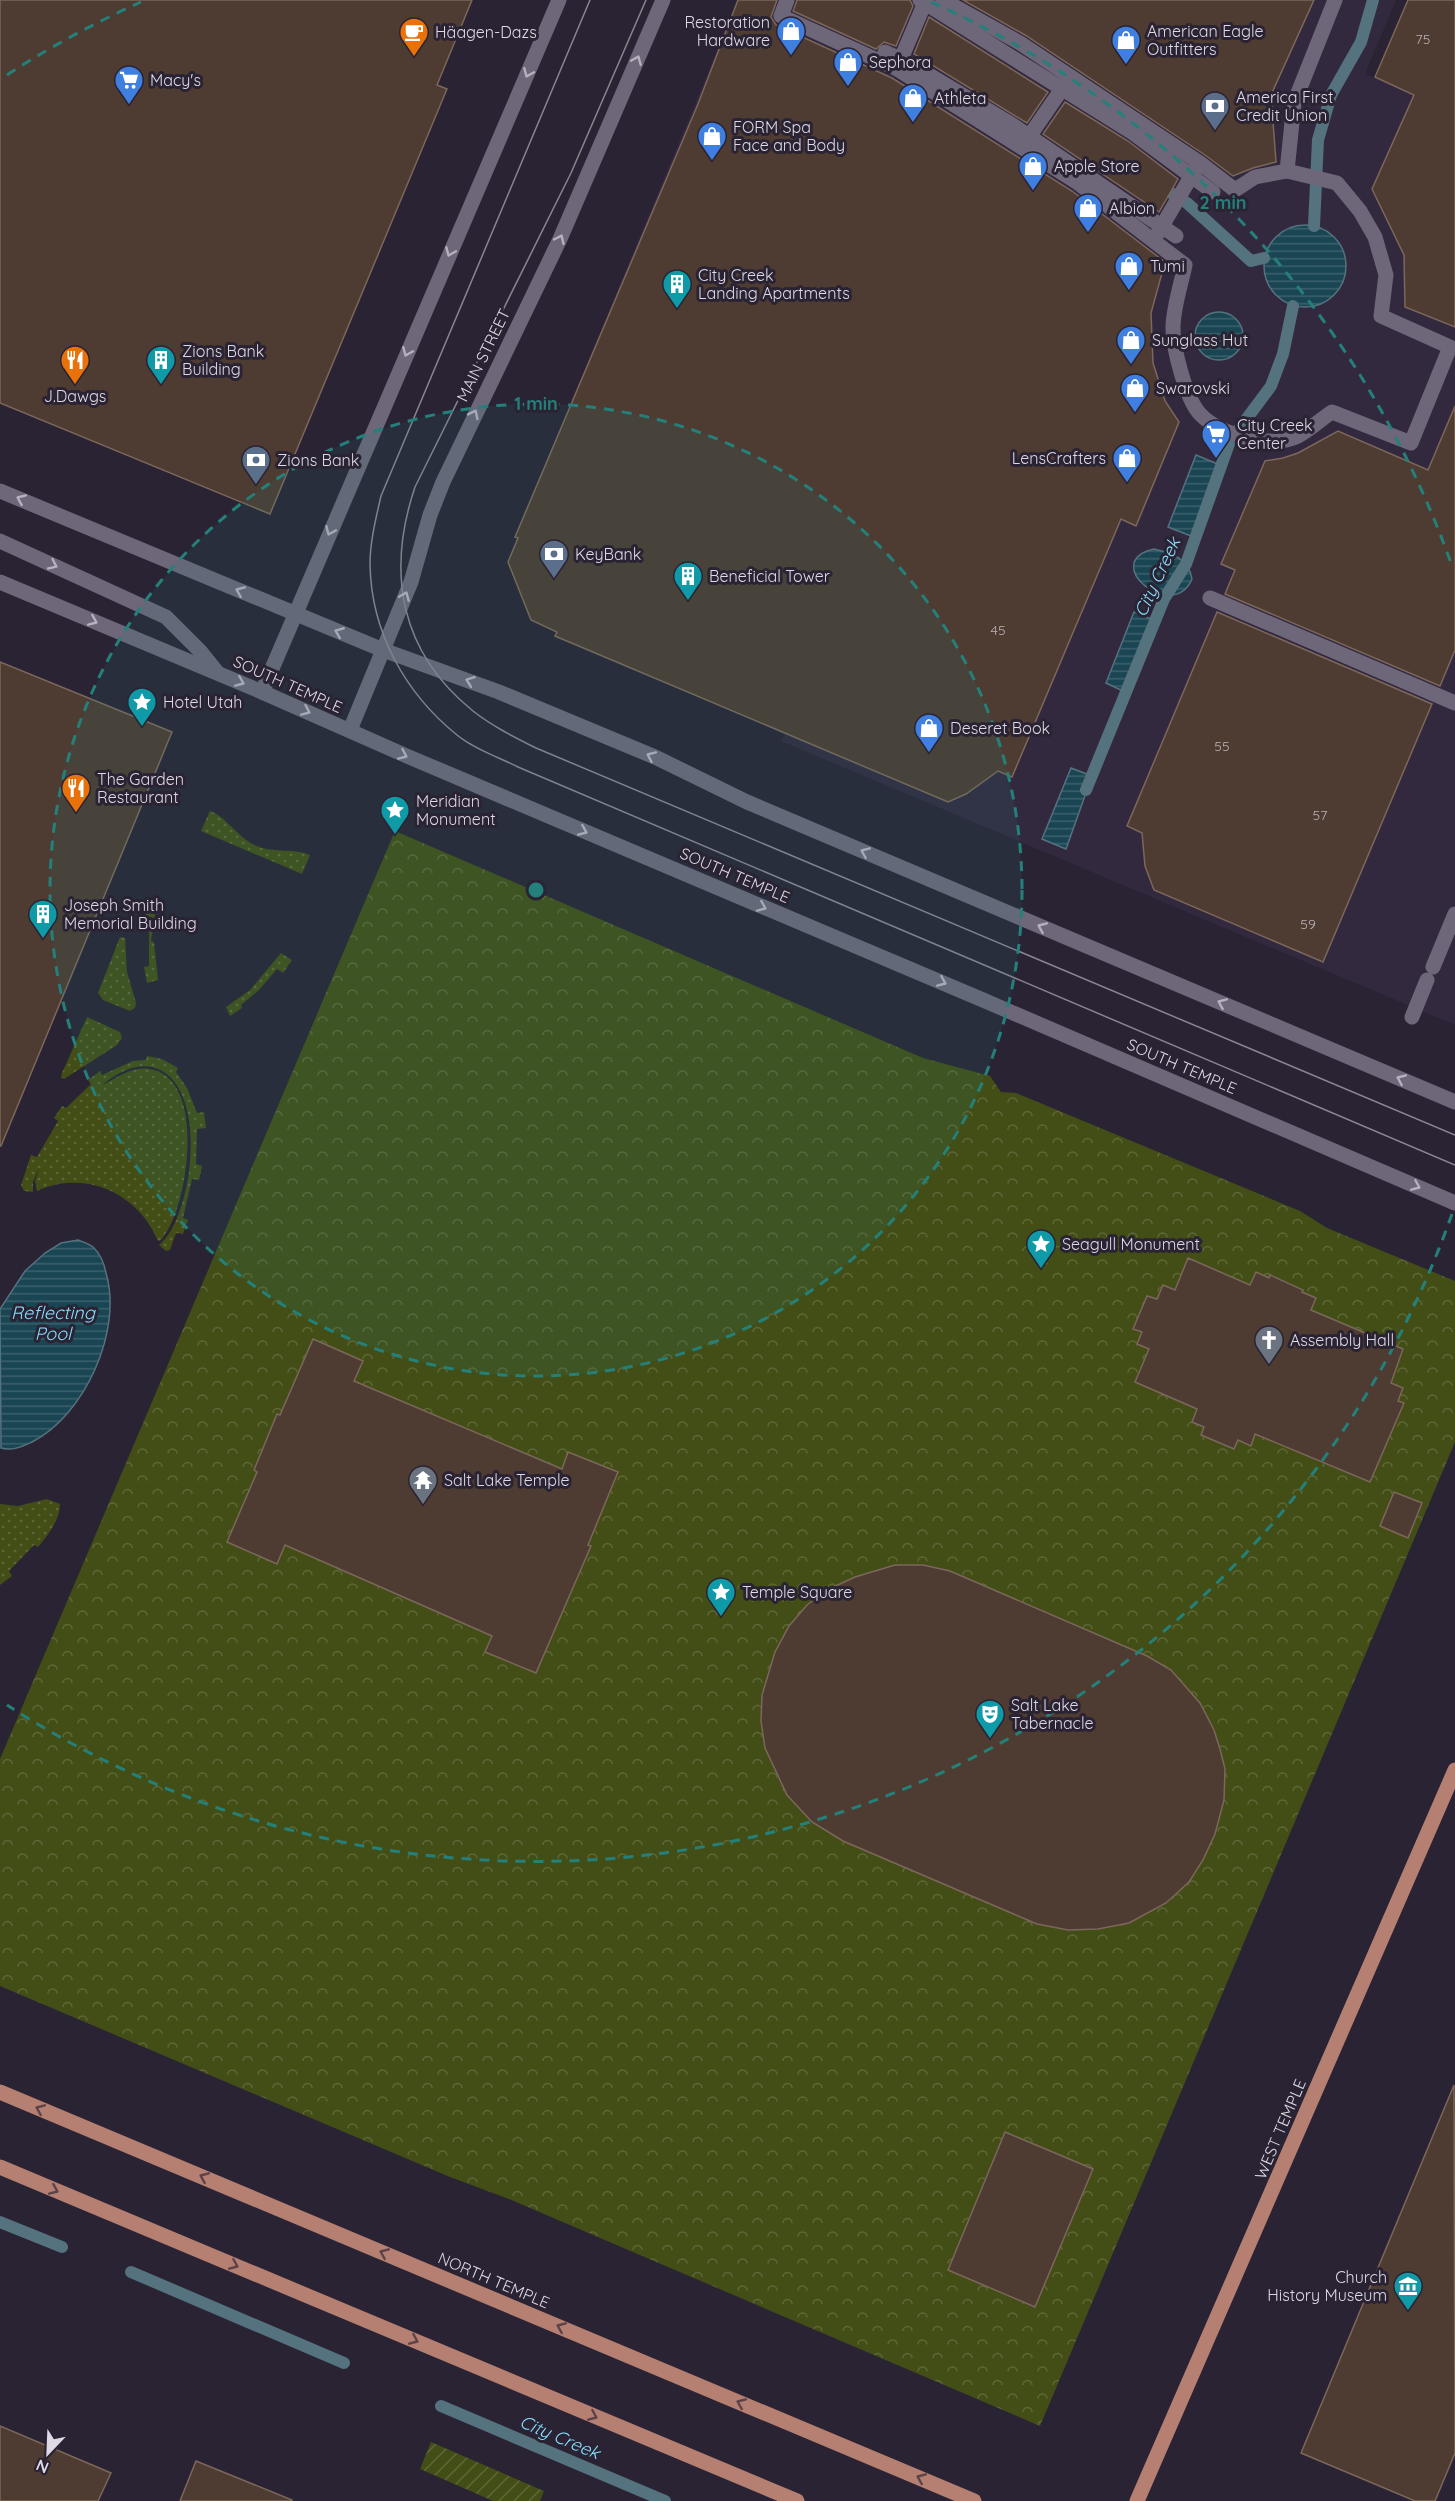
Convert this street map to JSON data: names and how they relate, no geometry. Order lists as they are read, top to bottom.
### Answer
{
  "streets": {
    "main road": ["WEST TEMPLE", "NORTH TEMPLE"],
    "street": ["MAIN STREET", "SOUTH TEMPLE"]
  },
  "crossings": [
    ["MAIN STREET", "SOUTH TEMPLE"]
  ],
  "water": ["City Creek", "Reflecting Pool"],
  "places": {
    "shop": [
      "Restoration Hardware",
      "American Eagle Outfitters",
      "Sephora",
      "Athleta",
      "FORM Spa Face and Body",
      "Apple Store",
      "Albion",
      "Tumi",
      "Sunglass Hut",
      "Swarovski",
      "LensCrafters",
      "Deseret Book"
    ],
    "cafe": ["Häagen-Dazs"],
    "supermarket": ["Macy's", "City Creek Center"],
    "bank": ["America First Credit Union", "Zions Bank", "KeyBank"],
    "building": [
      "City Creek Landing Apartments",
      "Zions Bank Building",
      "Beneficial Tower",
      "Joseph Smith Memorial Building"
    ],
    "restaurant": ["J.Dawgs", "The Garden Restaurant"],
    "place": [
      "Hotel Utah",
      "Meridian Monument",
      "Seagull Monument",
      "Temple Square"
    ],
    "church": ["Assembly Hall"],
    "temple": ["Salt Lake Temple"],
    "theatre": ["Salt Lake Tabernacle"],
    "museum": ["Church History Museum"]
  },
  "house_numbers": [
    "75",
    "45",
    "55",
    "57",
    "59"
  ],
  "north": "bottom left",
  "rings": ["2 min", "1 min"]
}
